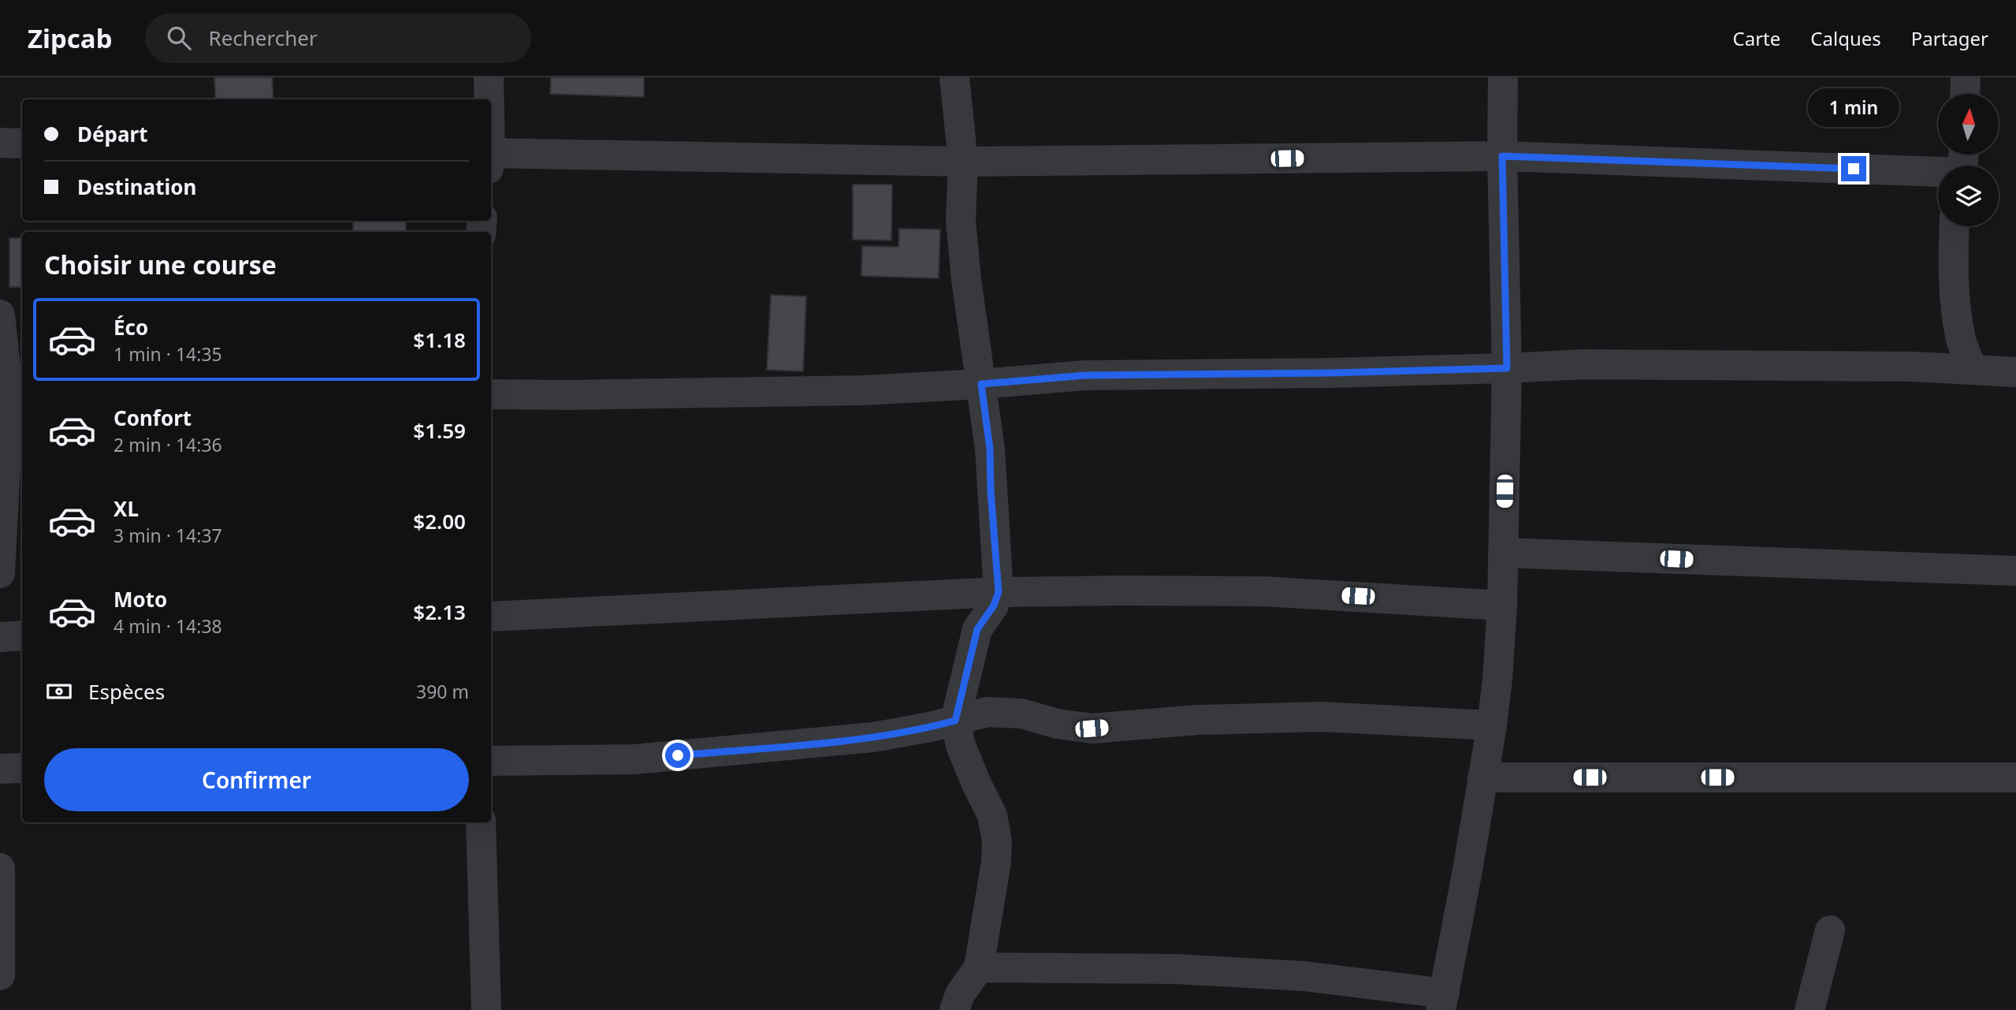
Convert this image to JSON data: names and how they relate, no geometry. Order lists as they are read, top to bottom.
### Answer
{
  "north": "top",
  "page": {
    "header": "Zipcab",
    "search": "Rechercher",
    "nav": ["Carte", "Calques", "Partager"],
    "bubble": "1 min",
    "banner": ["Départ", "Destination"],
    "heading": "Choisir une course",
    "list": [
      {
        "name": "Éco",
        "note": "1 min · 14:35",
        "value": "$1.18"
      },
      {
        "name": "Confort",
        "note": "2 min · 14:36",
        "value": "$1.59"
      },
      {
        "name": "XL",
        "note": "3 min · 14:37",
        "value": "$2.00"
      },
      {
        "name": "Moto",
        "note": "4 min · 14:38",
        "value": "$2.13"
      }
    ],
    "pay": ["Espèces", "390 m"],
    "buttons": "Confirmer"
  }
}
